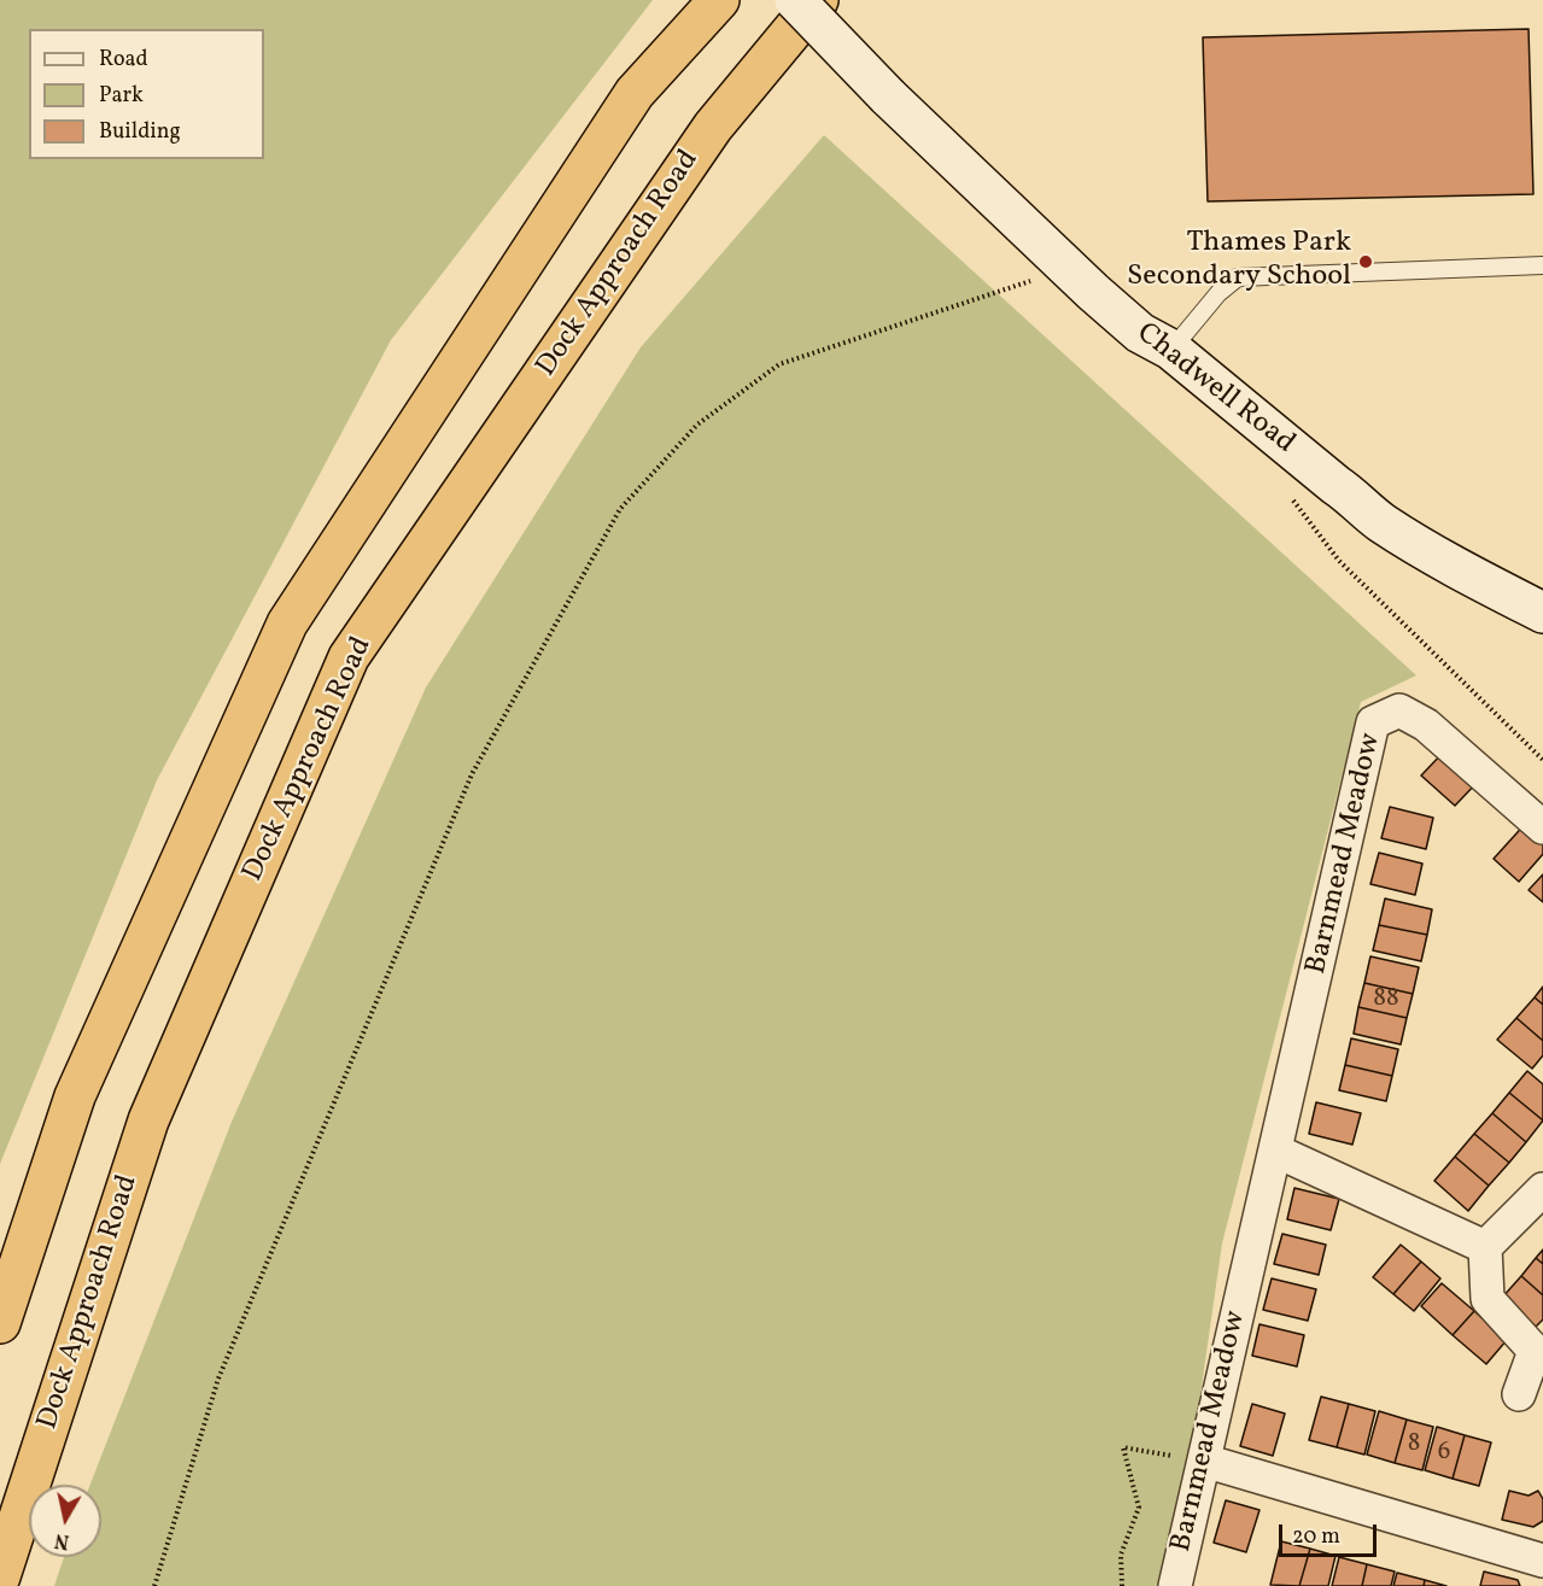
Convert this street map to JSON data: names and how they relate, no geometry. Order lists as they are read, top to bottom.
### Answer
{
  "streets": {
    "highway": ["Dock Approach Road"],
    "main road": ["Chadwell Road"],
    "street": ["Barnmead Meadow"]
  },
  "places": ["Thames Park Secondary School"],
  "house_numbers": ["88", "8", "6"],
  "legend": ["Road", "Park", "Building"],
  "scale_bar": "20 m",
  "north": "bottom"
}
